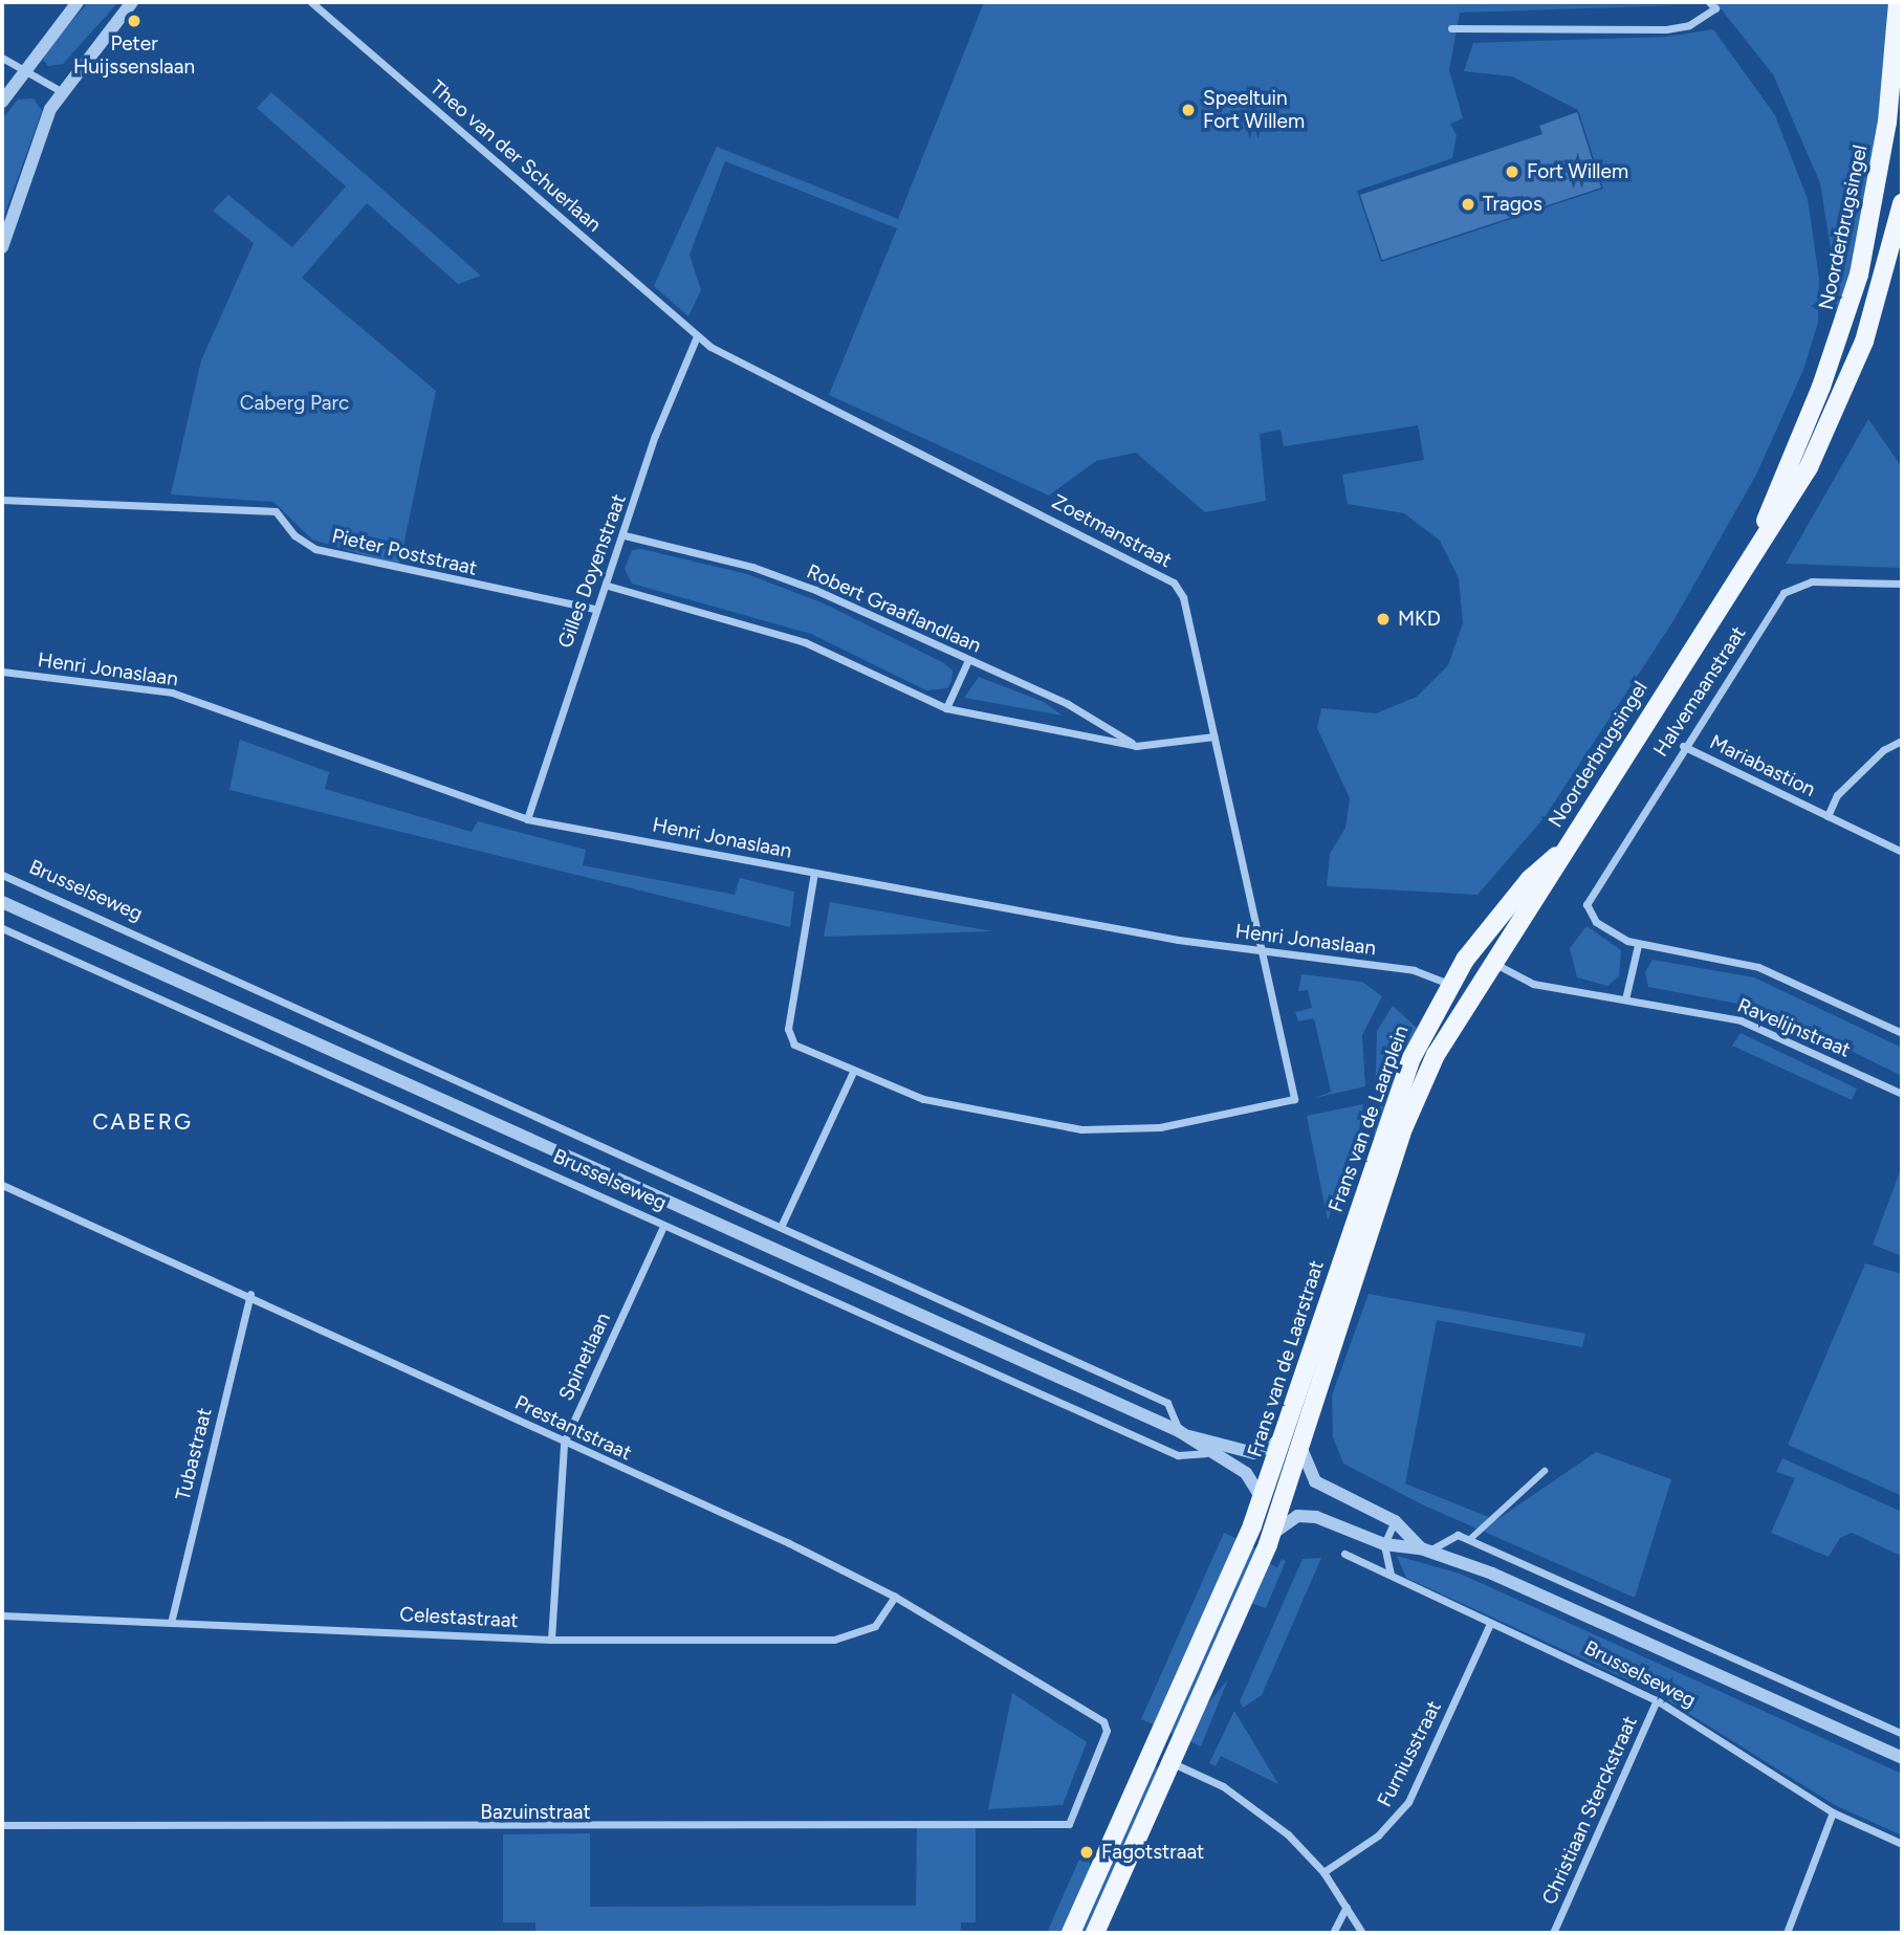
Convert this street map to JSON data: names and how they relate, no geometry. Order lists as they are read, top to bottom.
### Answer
{
  "streets": {
    "main road": ["Noorderbrugsingel", "Frans van de Laarplein", "Frans van de Laarstraat"],
    "street": [
      "Theo van der Schuerlaan",
      "Zoetmanstraat",
      "Pieter Poststraat",
      "Gilles Doyenstraat",
      "Robert Graaflandlaan",
      "Henri Jonaslaan",
      "Halvemaanstraat",
      "Mariabastion",
      "Brusselseweg",
      "Ravelijnstraat",
      "Spinetlaan",
      "Prestantstraat",
      "Tubastraat",
      "Celestastraat",
      "Furniusstraat",
      "Christiaan Sterckstraat",
      "Bazuinstraat"
    ]
  },
  "crossings": [
    ["Theo van der Schuerlaan", "Zoetmanstraat"],
    ["Theo van der Schuerlaan", "Gilles Doyenstraat"],
    ["Noorderbrugsingel", "Henri Jonaslaan"],
    ["Noorderbrugsingel", "Ravelijnstraat"],
    ["Noorderbrugsingel", "Frans van de Laarplein"],
    ["Zoetmanstraat", "Gilles Doyenstraat"],
    ["Zoetmanstraat", "Henri Jonaslaan"],
    ["Pieter Poststraat", "Gilles Doyenstraat"],
    ["Gilles Doyenstraat", "Robert Graaflandlaan"],
    ["Gilles Doyenstraat", "Henri Jonaslaan"],
    ["Henri Jonaslaan", "Frans van de Laarplein"],
    ["Halvemaanstraat", "Mariabastion"],
    ["Halvemaanstraat", "Ravelijnstraat"],
    ["Brusselseweg", "Spinetlaan"],
    ["Brusselseweg", "Frans van de Laarstraat"],
    ["Brusselseweg", "Furniusstraat"],
    ["Brusselseweg", "Christiaan Sterckstraat"],
    ["Ravelijnstraat", "Frans van de Laarplein"],
    ["Frans van de Laarplein", "Frans van de Laarstraat"],
    ["Spinetlaan", "Prestantstraat"],
    ["Spinetlaan", "Celestastraat"],
    ["Prestantstraat", "Tubastraat"],
    ["Prestantstraat", "Celestastraat"],
    ["Prestantstraat", "Bazuinstraat"],
    ["Tubastraat", "Celestastraat"]
  ],
  "districts": ["CABERG"],
  "parks": ["Caberg Parc"],
  "places": [
    "Peter Huijssenslaan",
    "Speeltuin Fort Willem",
    "Fort Willem",
    "Tragos",
    "MKD",
    "Fagotstraat"
  ]
}
